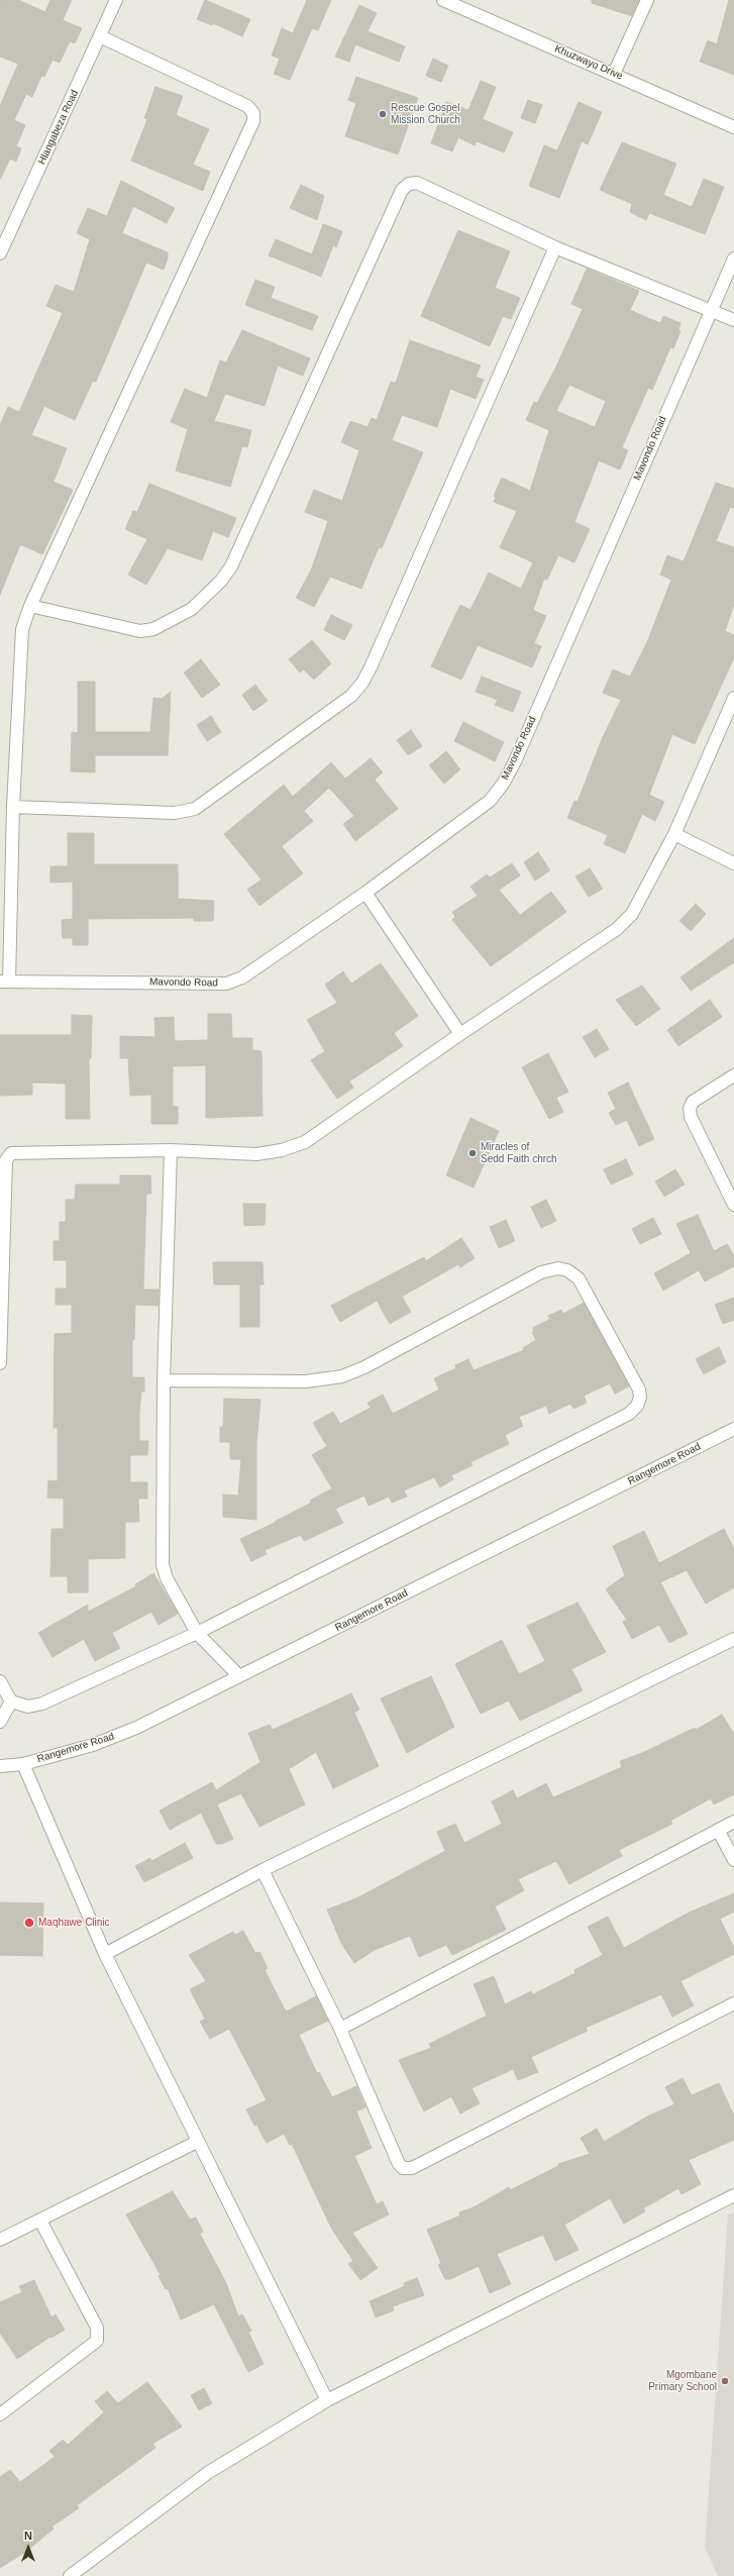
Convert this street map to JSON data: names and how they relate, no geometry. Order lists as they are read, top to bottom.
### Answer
{
  "streets": {
    "street": [
      "Khuzwayo Drive",
      "Hlangabeza Road",
      "Mavondo Road",
      "Rangemore Road"
    ]
  },
  "places": [
    "Rescue Gospel Mission Church",
    "Miracles of Sedd Faith chrch",
    "Maqhawe Clinic",
    "Mgombane Primary School"
  ],
  "north": "top"
}
